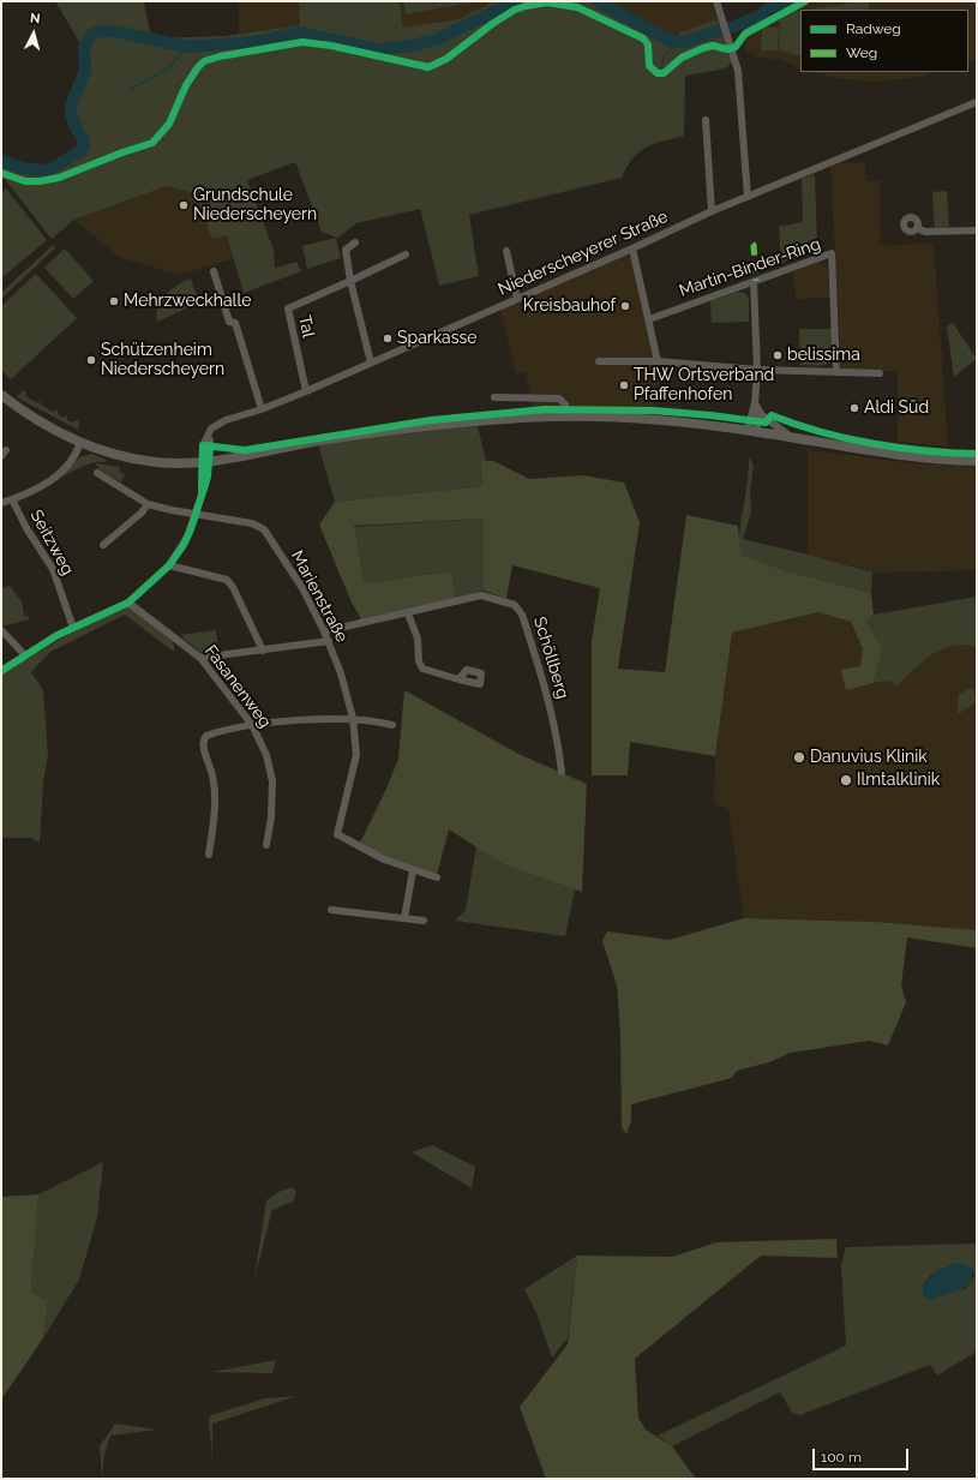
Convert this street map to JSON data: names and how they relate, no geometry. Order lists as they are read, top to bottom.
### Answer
{
  "streets": {
    "street": [
      "Niederscheyerer Straße",
      "Martin-Binder-Ring",
      "Tal",
      "Seitzweg",
      "Marienstraße",
      "Schöllberg",
      "Fasanenweg"
    ]
  },
  "crossings": [
    ["Niederscheyerer Straße", "Tal"],
    ["Niederscheyerer Straße", "Seitzweg"],
    ["Niederscheyerer Straße", "Marienstraße"],
    ["Niederscheyerer Straße", "Fasanenweg"],
    ["Marienstraße", "Schöllberg"]
  ],
  "places": [
    "Grundschule Niederscheyern",
    "Mehrzweckhalle",
    "Kreisbauhof",
    "Sparkasse",
    "belissima",
    "Schützenheim Niederscheyern",
    "THW Ortsverband Pfaffenhofen",
    "Aldi Süd",
    "Danuvius Klinik",
    "Ilmtalklinik"
  ],
  "legend": ["Radweg", "Weg"],
  "scale_bar": "100 m",
  "north": "top"
}
